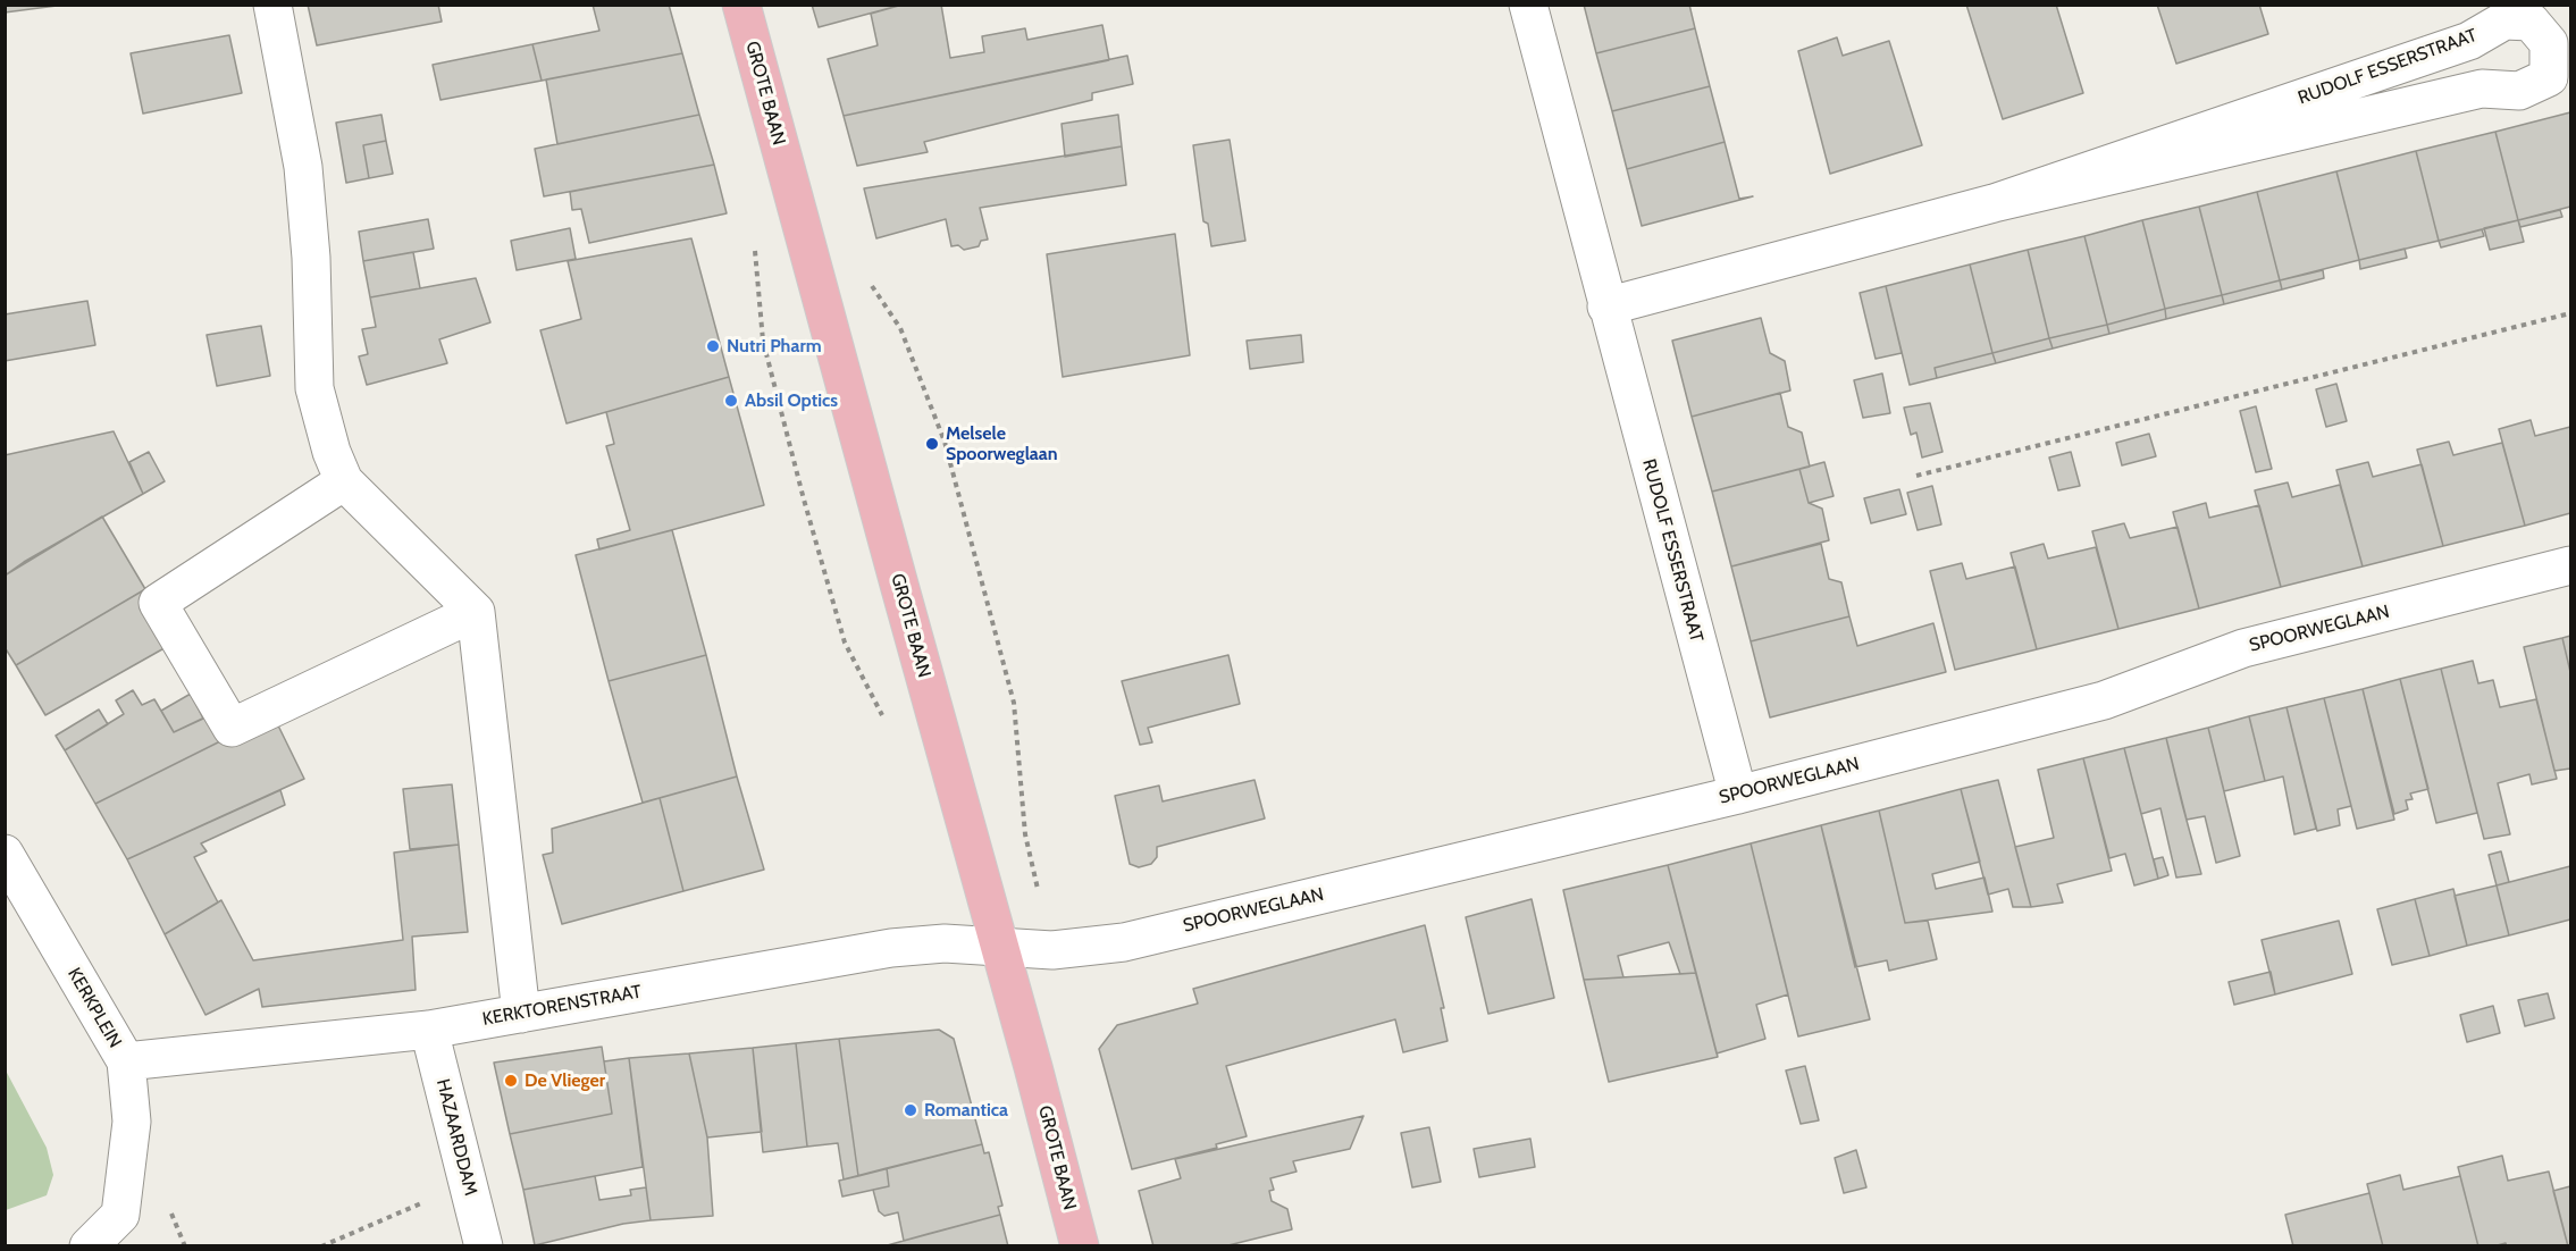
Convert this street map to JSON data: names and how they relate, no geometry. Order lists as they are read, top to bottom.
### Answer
{
  "streets": {
    "main road": ["GROTE BAAN"],
    "street": [
      "RUDOLF ESSERSTRAAT",
      "SPOORWEGLAAN",
      "KERKTORENSTRAAT",
      "KERKPLEIN",
      "HAZAARDDAM"
    ]
  },
  "crossings": [
    ["RUDOLF ESSERSTRAAT", "SPOORWEGLAAN"],
    ["GROTE BAAN", "SPOORWEGLAAN"],
    ["GROTE BAAN", "KERKTORENSTRAAT"],
    ["SPOORWEGLAAN", "KERKTORENSTRAAT"],
    ["KERKTORENSTRAAT", "KERKPLEIN"],
    ["KERKTORENSTRAAT", "HAZAARDDAM"]
  ],
  "places": [
    "Nutri Pharm",
    "Absil Optics",
    "Melsele Spoorweglaan",
    "De Vlieger",
    "Romantica"
  ]
}
